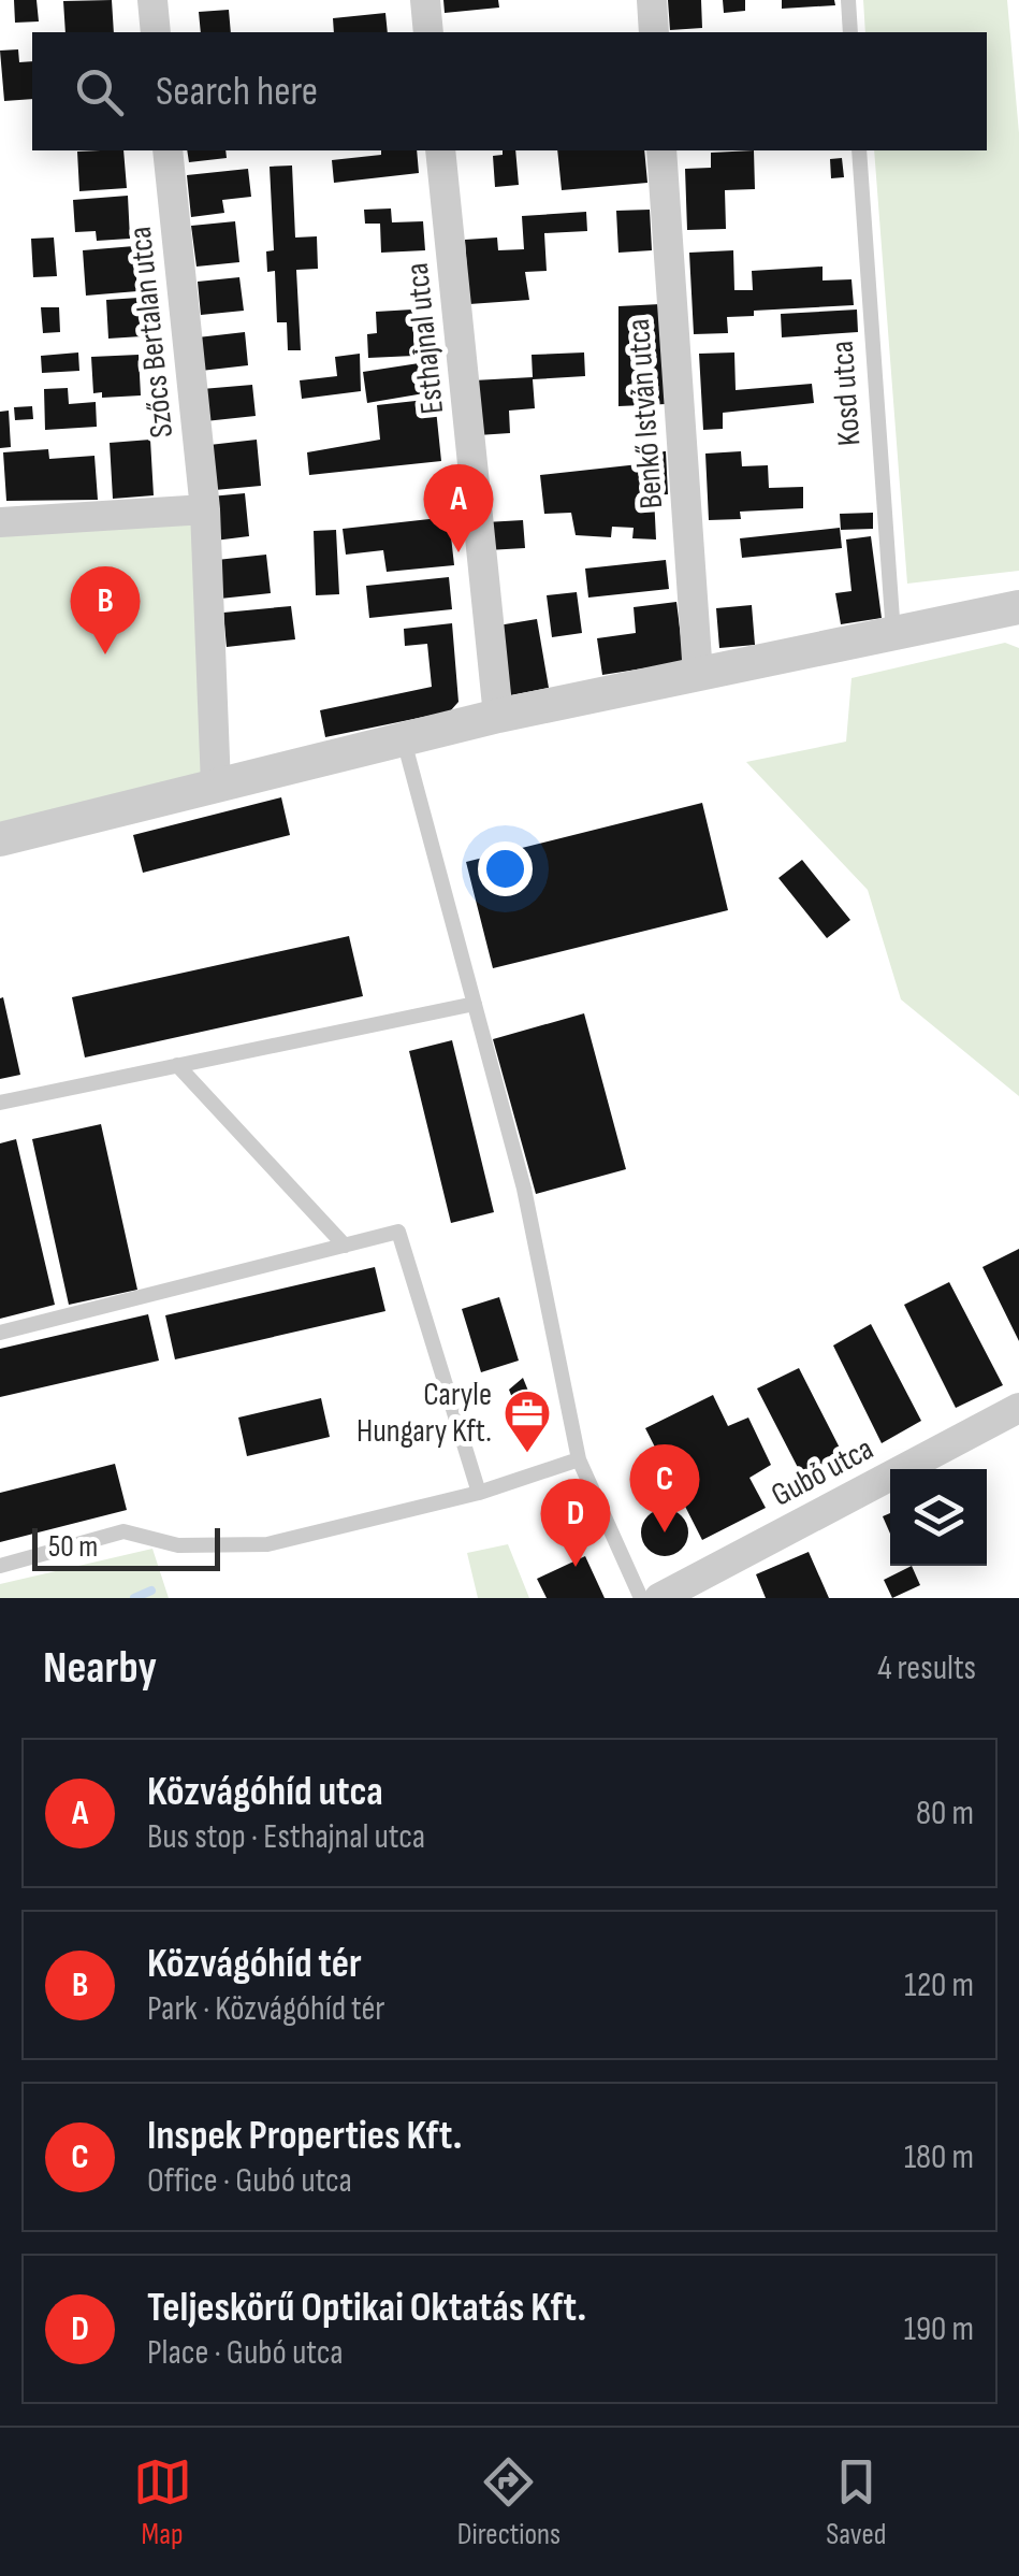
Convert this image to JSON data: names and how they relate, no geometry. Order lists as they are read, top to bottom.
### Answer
{
  "streets": {
    "street": [
      "Szőcs Bertalan utca",
      "Esthajnal utca",
      "Benkő István utca",
      "Gubó utca"
    ],
    "lane": ["Kosd utca"]
  },
  "places": {
    "office": ["Caryle Hungary Kft."]
  },
  "scale_bar": "50 m",
  "page": {
    "search": "Search here",
    "pins": [
      "A",
      "B",
      "C",
      "D"
    ],
    "scale": "50 m",
    "heading": ["Nearby", "4 results"],
    "list": [
      {
        "mark": "A",
        "name": "Közvágóhíd utca",
        "note": "Bus stop · Esthajnal utca",
        "value": "80 m"
      },
      {
        "mark": "B",
        "name": "Közvágóhíd tér",
        "note": "Park · Közvágóhíd tér",
        "value": "120 m"
      },
      {
        "mark": "C",
        "name": "Inspek Properties Kft.",
        "note": "Office · Gubó utca",
        "value": "180 m"
      },
      {
        "mark": "D",
        "name": "Teljeskörű Optikai Oktatás Kft.",
        "note": "Place · Gubó utca",
        "value": "190 m"
      }
    ],
    "nav": ["Map", "Directions", "Saved"]
  }
}
